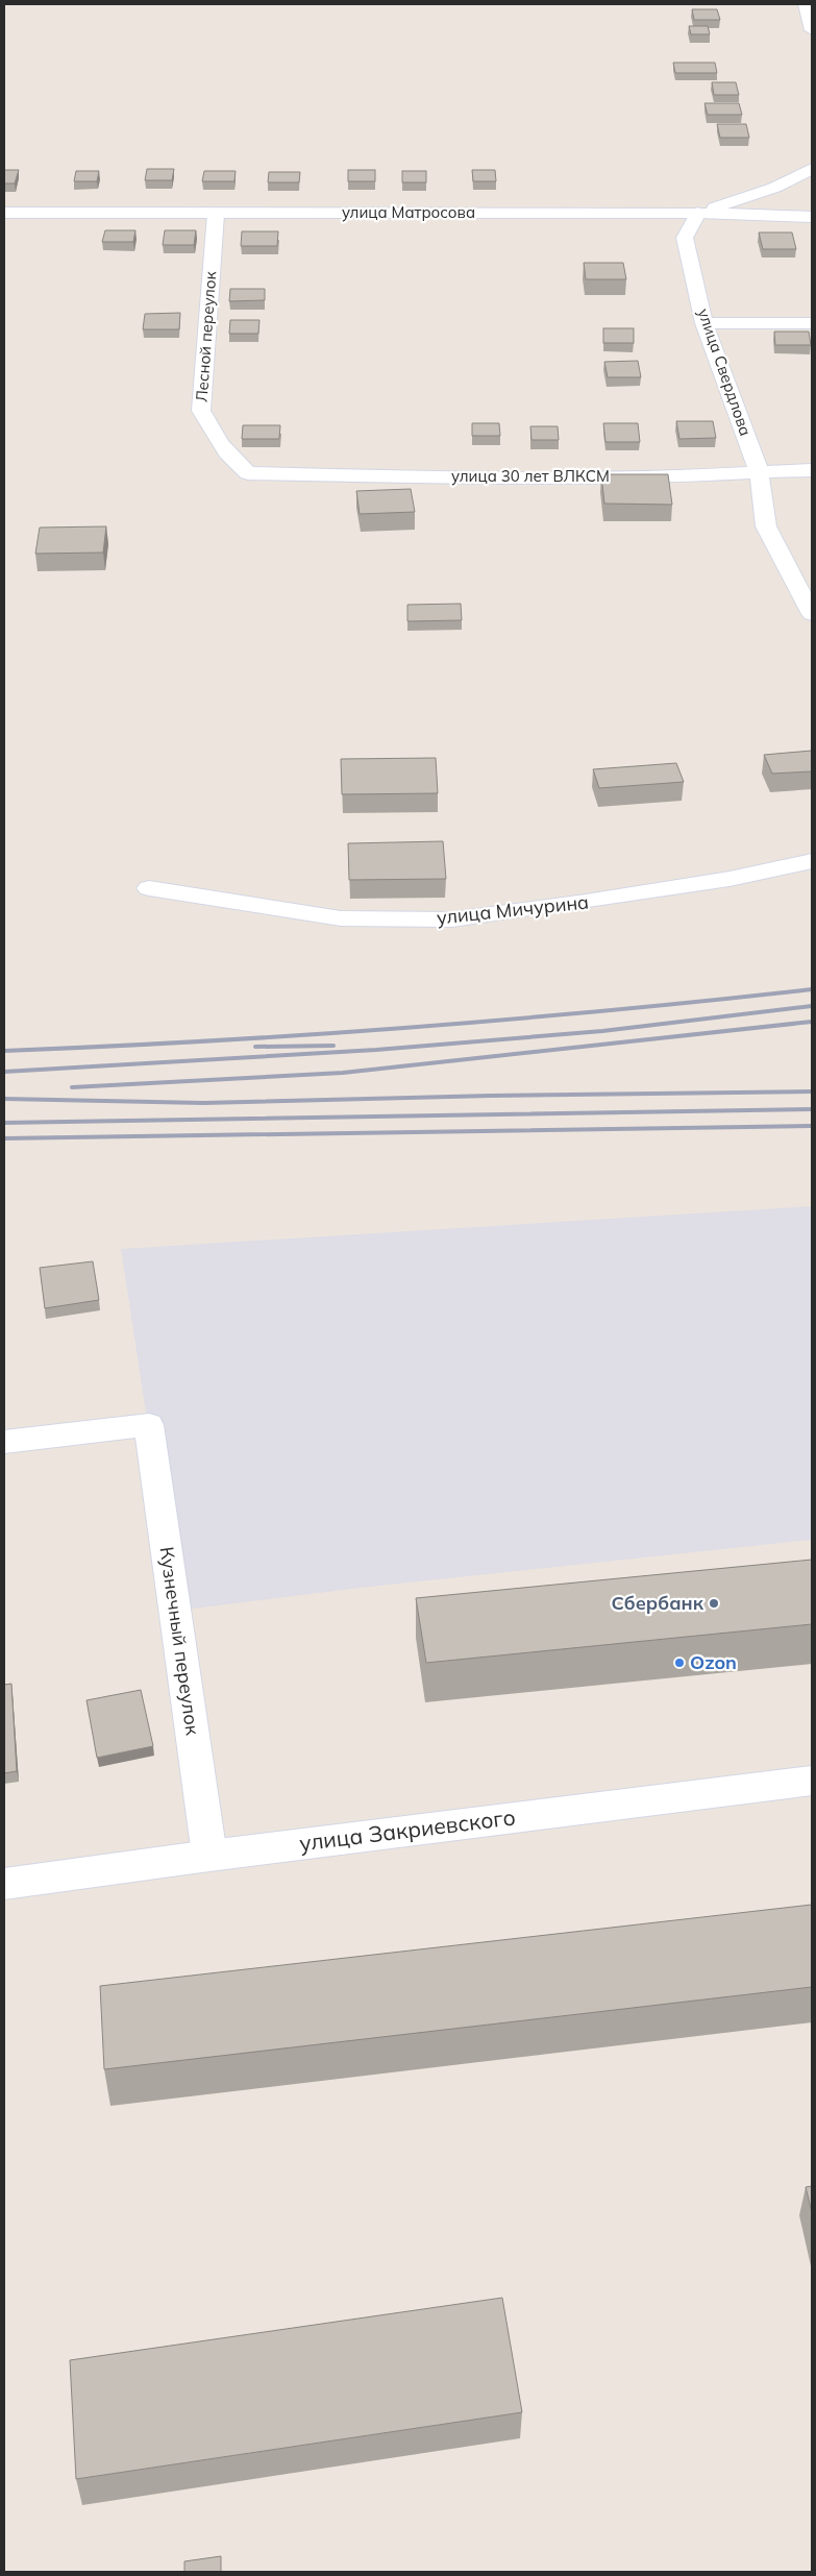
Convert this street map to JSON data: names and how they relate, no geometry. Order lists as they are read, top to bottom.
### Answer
{
  "streets": {
    "street": [
      "улица Матросова",
      "Лесной переулок",
      "улица Свердлова",
      "улица 30 лет ВЛКСМ",
      "улица Мичурина",
      "Кузнечный переулок",
      "улица Закриевского"
    ]
  },
  "crossings": [
    ["улица Матросова", "Лесной переулок"],
    ["улица Матросова", "улица Свердлова"],
    ["Лесной переулок", "улица 30 лет ВЛКСМ"],
    ["улица Свердлова", "улица 30 лет ВЛКСМ"],
    ["Кузнечный переулок", "улица Закриевского"]
  ],
  "places": ["Сбербанк", "Ozon"]
}
